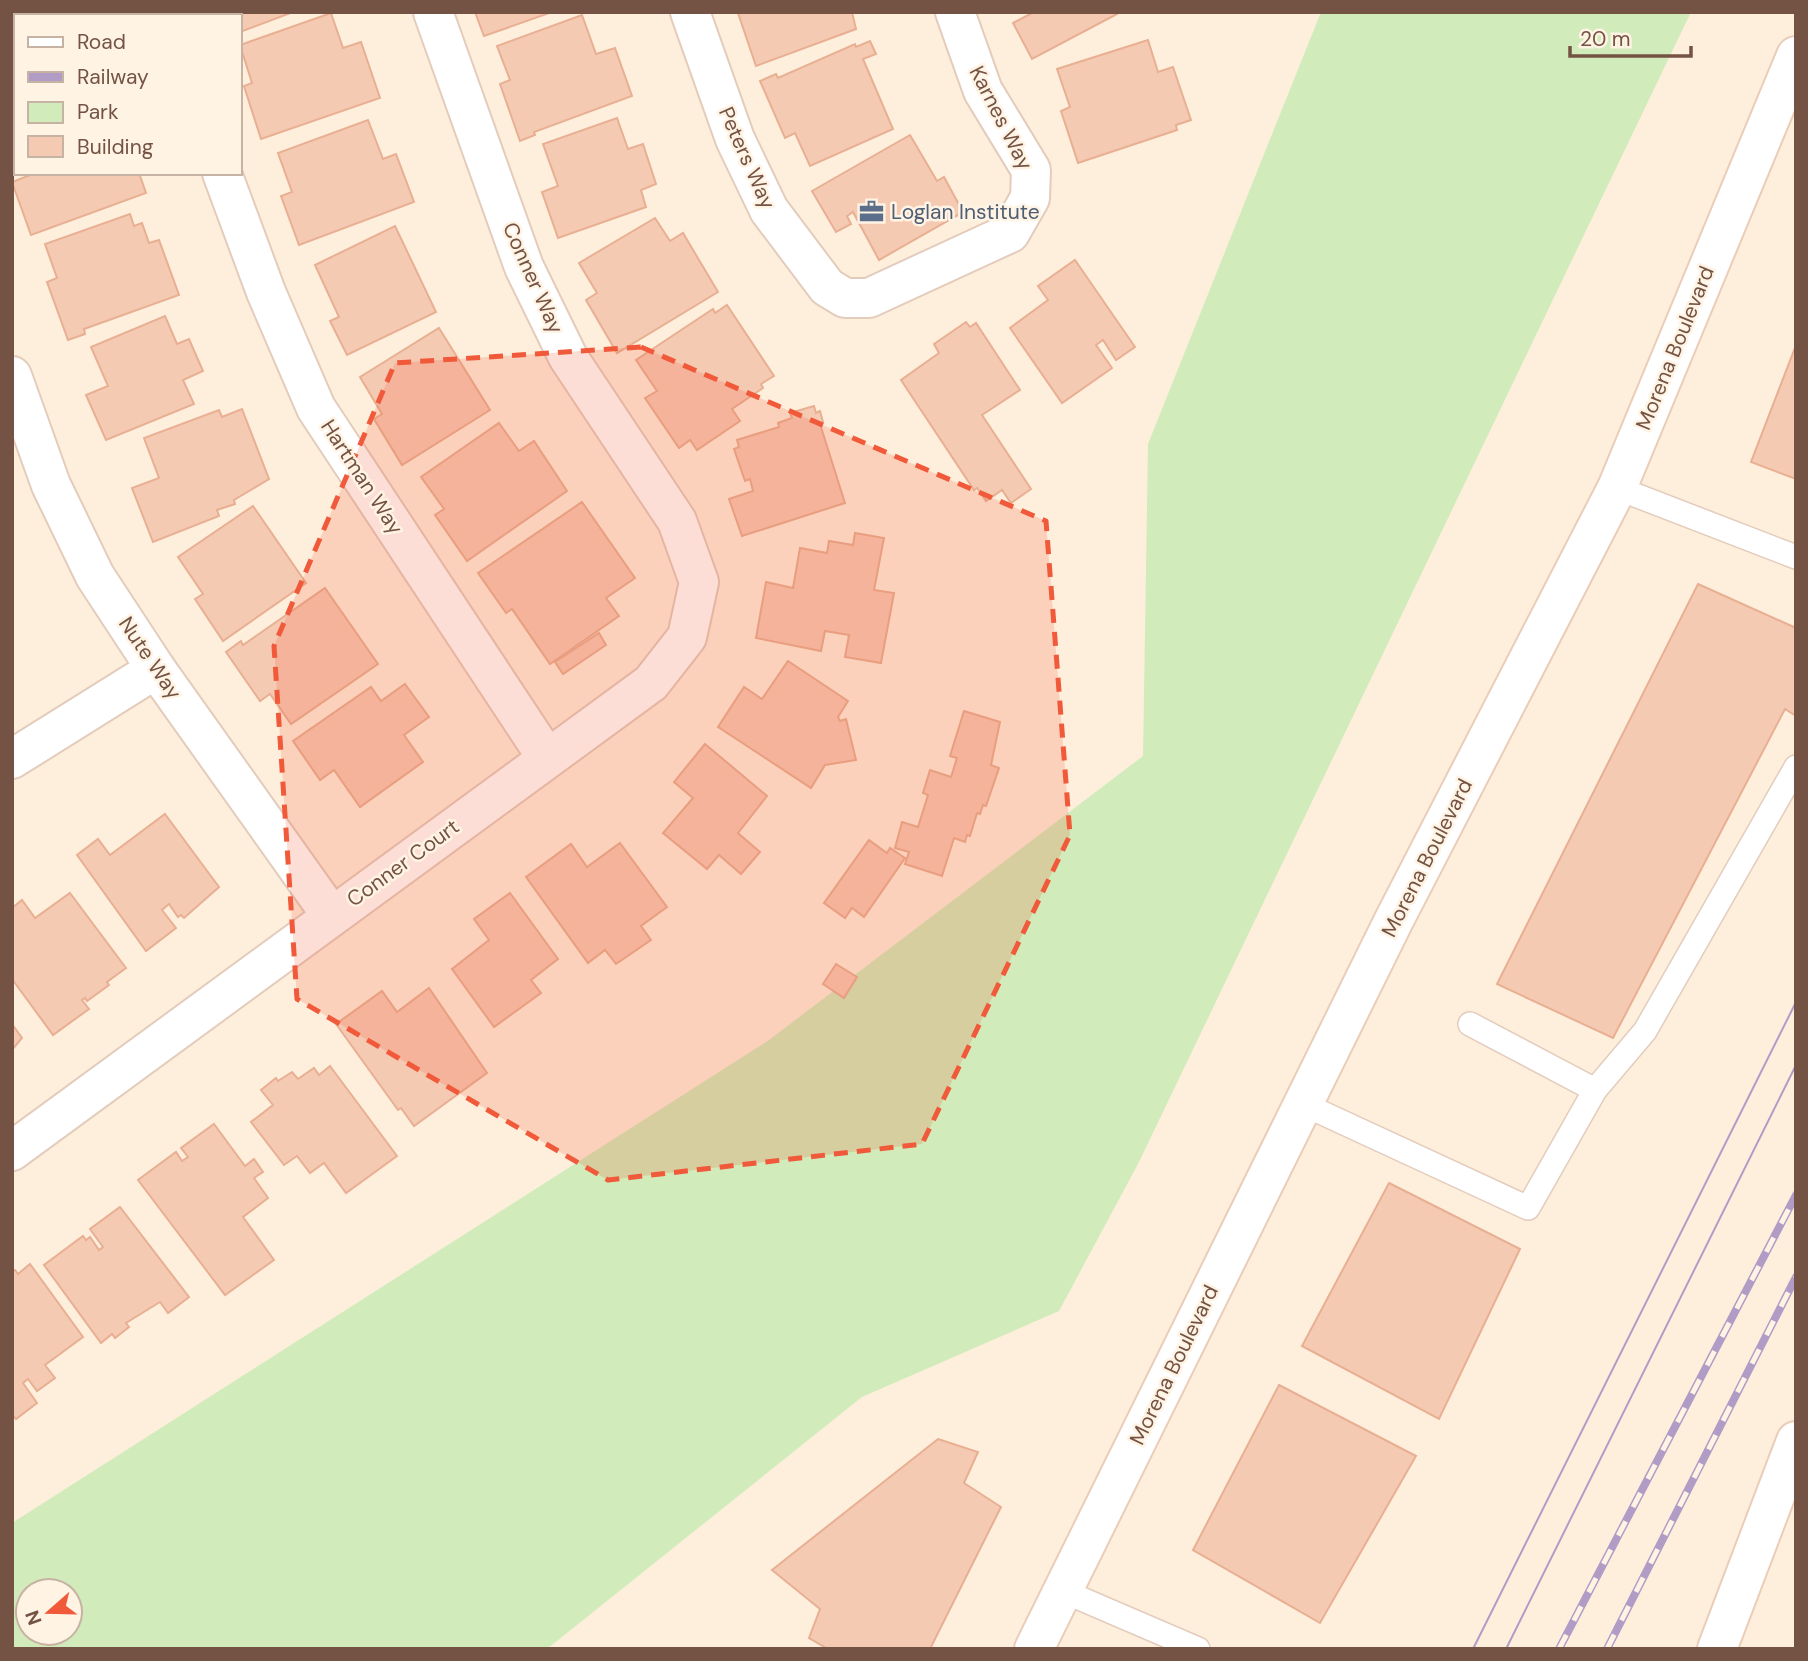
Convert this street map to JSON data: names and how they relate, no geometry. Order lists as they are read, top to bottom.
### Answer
{
  "streets": {
    "street": [
      "Karnes Way",
      "Peters Way",
      "Conner Way",
      "Morena Boulevard",
      "Hartman Way",
      "Nute Way",
      "Conner Court"
    ]
  },
  "crossings": [
    ["Karnes Way", "Peters Way"],
    ["Conner Way", "Conner Court"],
    ["Hartman Way", "Conner Court"],
    ["Nute Way", "Conner Court"]
  ],
  "places": {
    "office": ["Loglan Institute"]
  },
  "legend": [
    "Road",
    "Railway",
    "Park",
    "Building"
  ],
  "scale_bar": "20 m",
  "north": "left"
}
